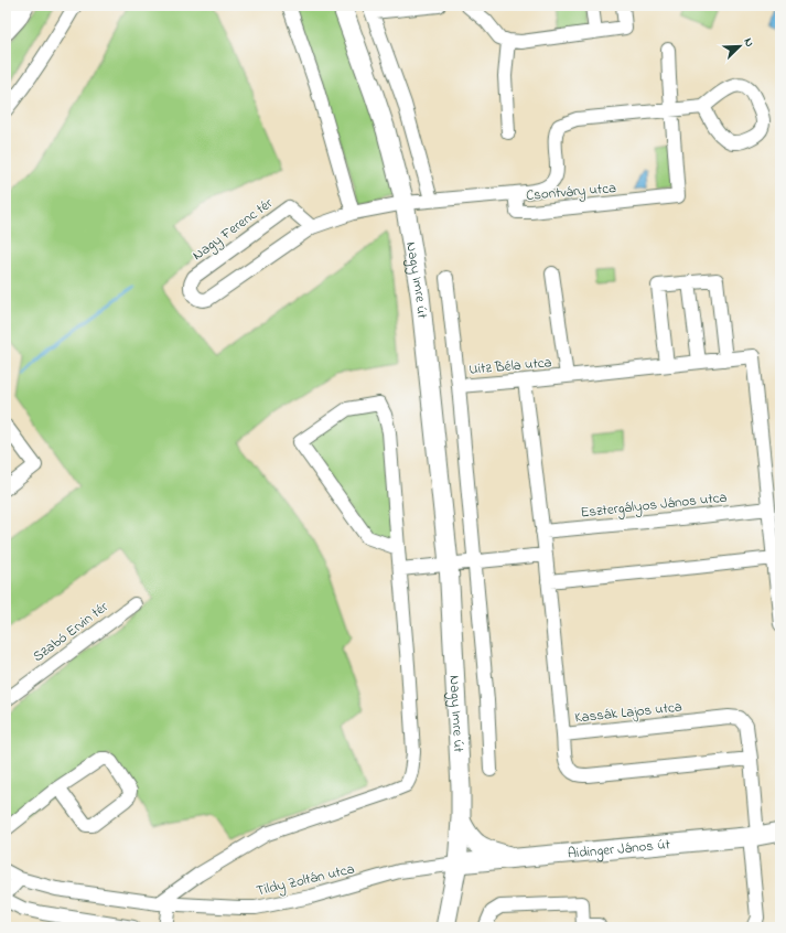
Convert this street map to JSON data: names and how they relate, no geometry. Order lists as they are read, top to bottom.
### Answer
{
  "streets": {
    "street": [
      "Csontváry utca",
      "Nagy Ferenc tér",
      "Nagy Imre út",
      "Uitz Béla utca",
      "Esztergályos János utca",
      "Szabó Ervin tér",
      "Kassák Lajos utca",
      "Aidinger János út",
      "Tildy Zoltán utca"
    ]
  },
  "crossings": [
    ["Csontváry utca", "Nagy Ferenc tér"],
    ["Csontváry utca", "Nagy Imre út"],
    ["Nagy Ferenc tér", "Nagy Imre út"],
    ["Nagy Imre út", "Uitz Béla utca"],
    ["Nagy Imre út", "Aidinger János út"],
    ["Nagy Imre út", "Tildy Zoltán utca"],
    ["Uitz Béla utca", "Esztergályos János utca"],
    ["Kassák Lajos utca", "Aidinger János út"],
    ["Aidinger János út", "Tildy Zoltán utca"]
  ],
  "north": "top right"
}
